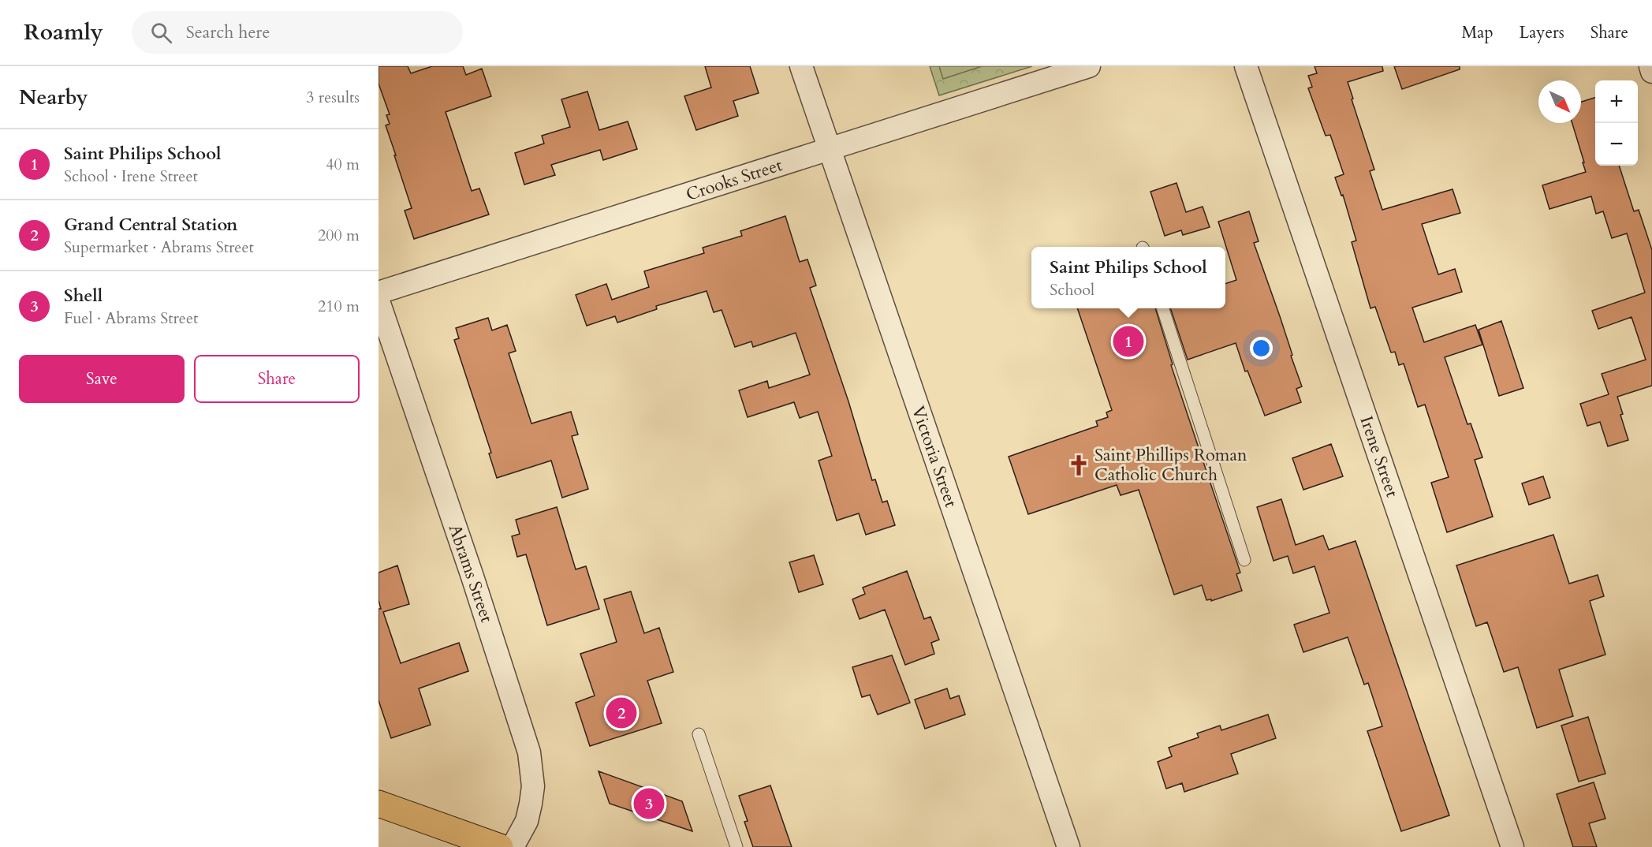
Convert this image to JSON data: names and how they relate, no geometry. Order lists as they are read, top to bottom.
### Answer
{
  "streets": {
    "street": [
      "Crooks Street",
      "Victoria Street",
      "Irene Street",
      "Abrams Street"
    ]
  },
  "crossings": [
    ["Crooks Street", "Victoria Street"]
  ],
  "places": {
    "church": ["Saint Phillips Roman Catholic Church"]
  },
  "north": "bottom right",
  "page": {
    "header": "Roamly",
    "search": "Search here",
    "nav": ["Map", "Layers", "Share"],
    "heading": ["Nearby", "3 results"],
    "map_buttons": ["+", "−"],
    "list": [
      {
        "mark": "1",
        "name": "Saint Philips School",
        "note": "School · Irene Street",
        "value": "40 m"
      },
      {
        "mark": "2",
        "name": "Grand Central Station",
        "note": "Supermarket · Abrams Street",
        "value": "200 m"
      },
      {
        "mark": "3",
        "name": "Shell",
        "note": "Fuel · Abrams Street",
        "value": "210 m"
      }
    ],
    "popup": ["Saint Philips School", "School"],
    "pins": ["1", "2", "3"],
    "buttons": ["Save", "Share"]
  }
}
